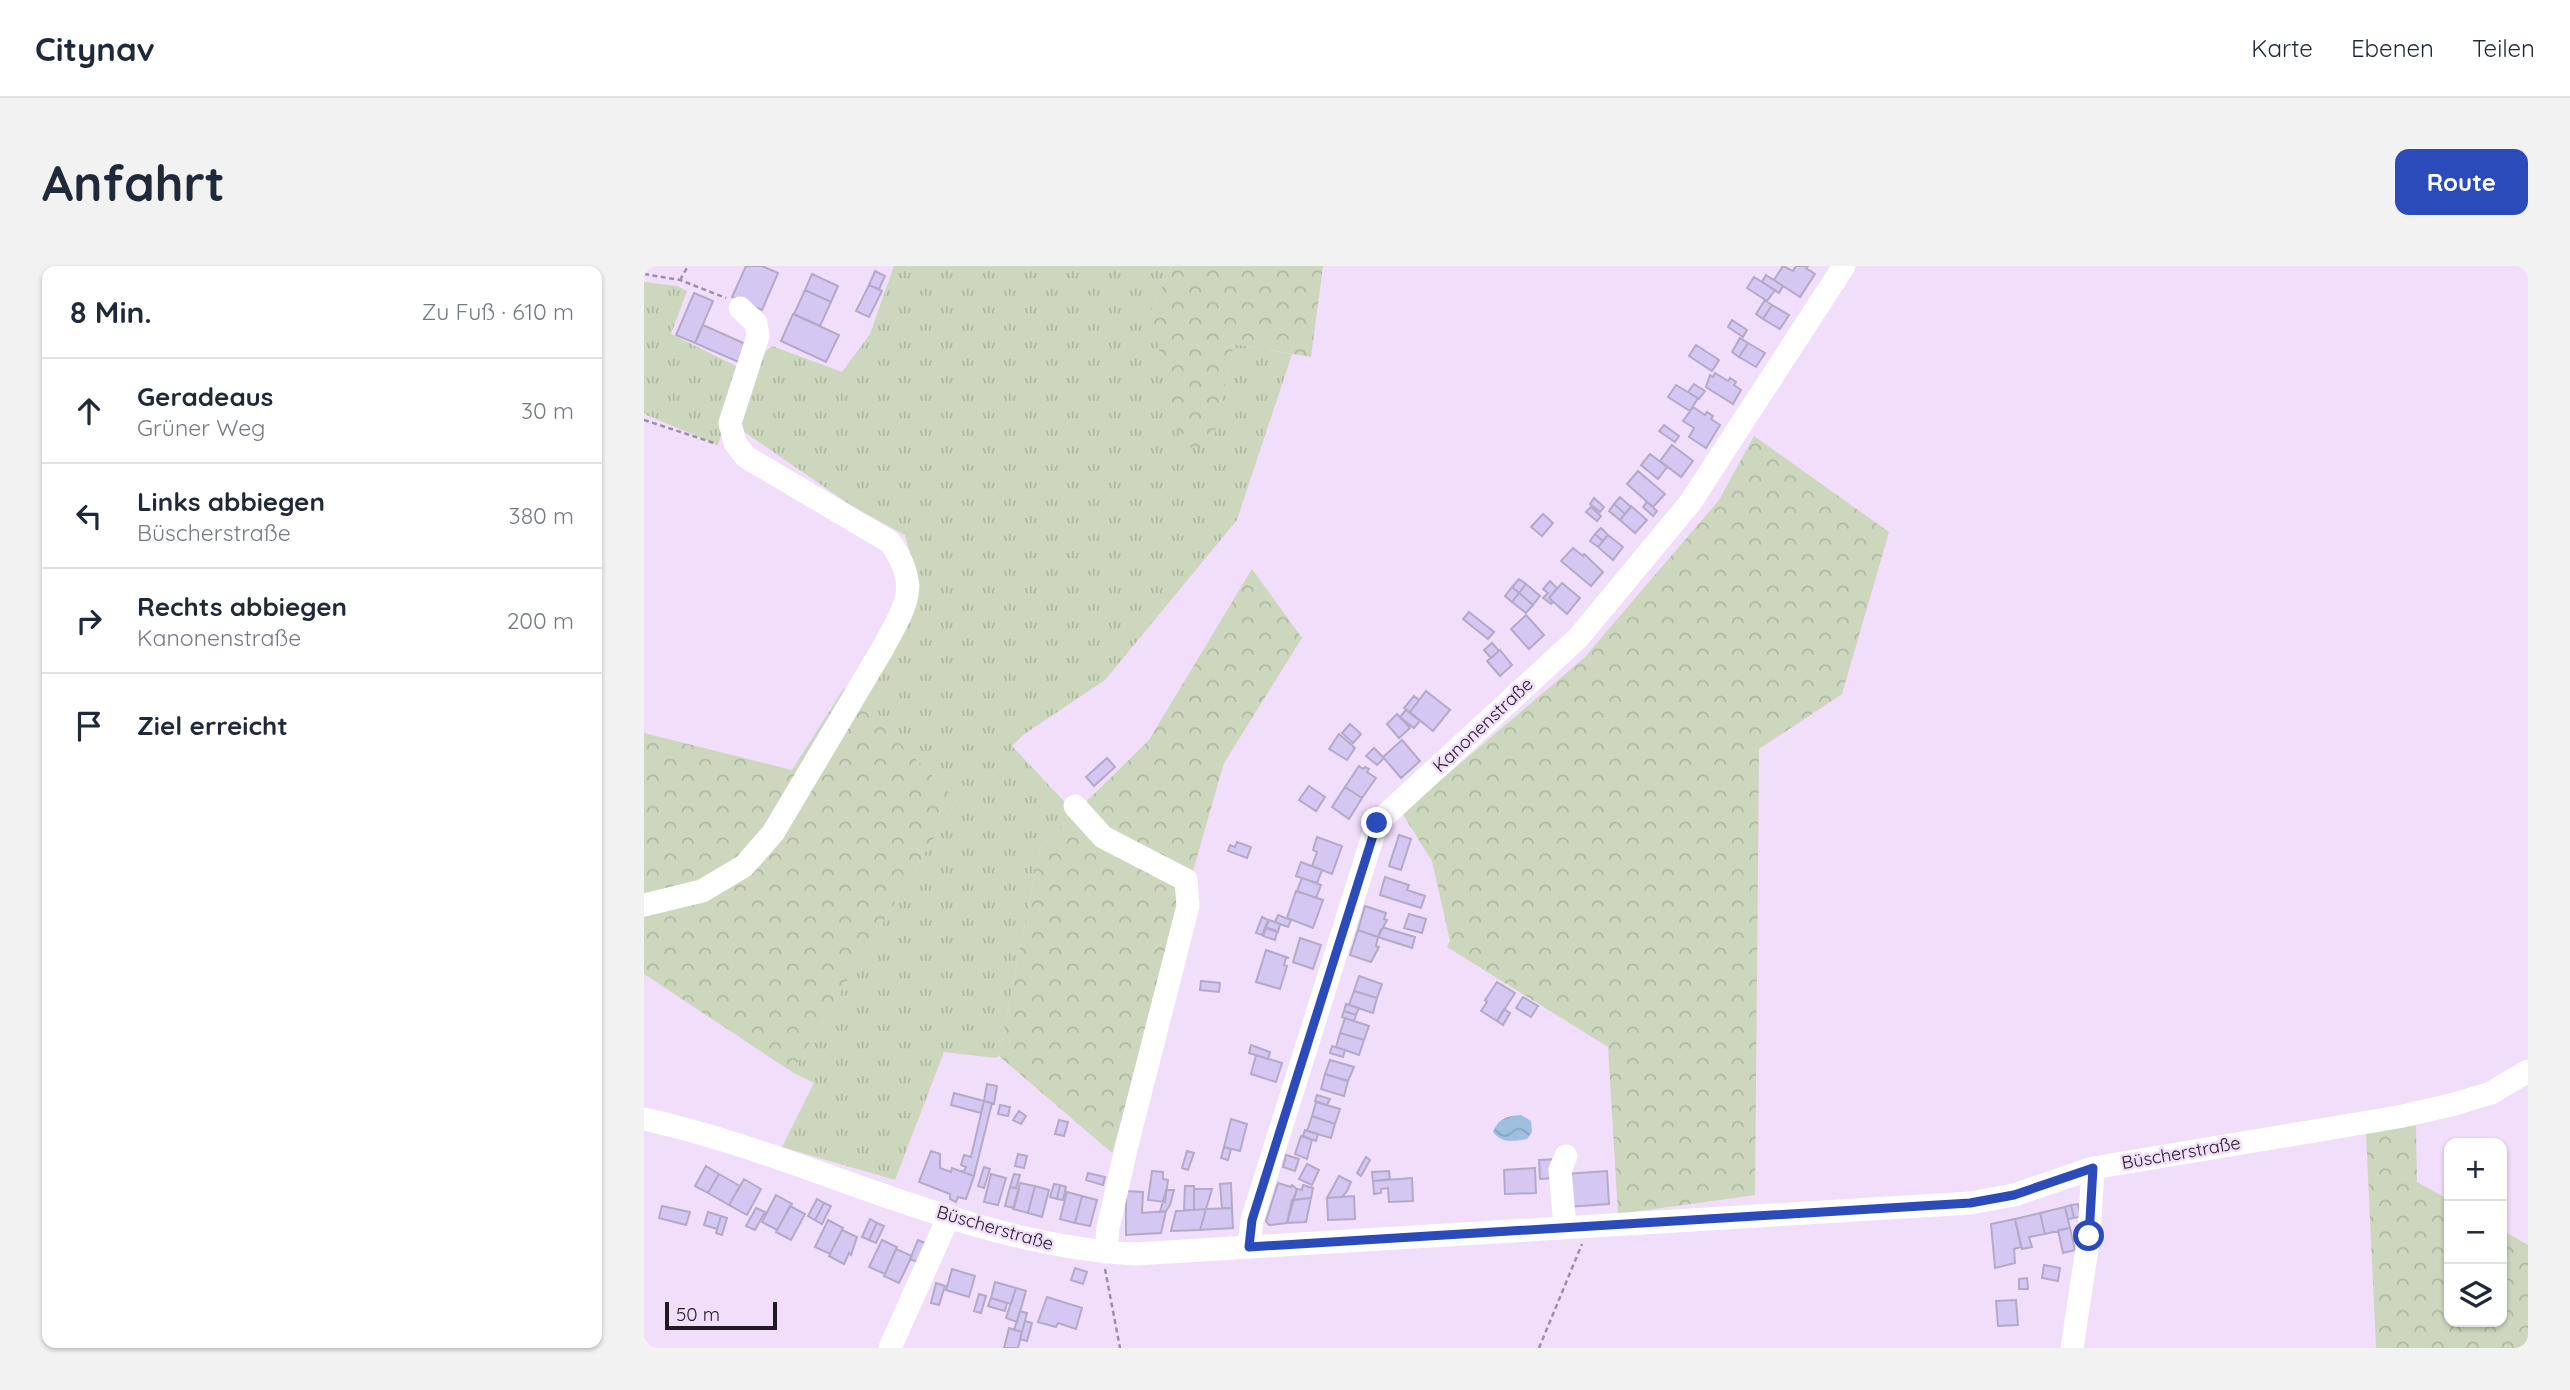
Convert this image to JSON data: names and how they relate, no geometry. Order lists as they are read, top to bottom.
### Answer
{
  "streets": {
    "street": ["Kanonenstraße", "Büscherstraße"]
  },
  "crossings": [
    ["Kanonenstraße", "Büscherstraße"]
  ],
  "scale_bar": "50 m",
  "page": {
    "header": "Citynav",
    "nav": ["Karte", "Ebenen", "Teilen"],
    "buttons": "Route",
    "title": "Anfahrt",
    "heading": ["8 Min.", "Zu Fuß · 610 m"],
    "list": [
      ["Geradeaus", "Grüner Weg", "30 m"],
      ["Links abbiegen", "Büscherstraße", "380 m"],
      ["Rechts abbiegen", "Kanonenstraße", "200 m"],
      "Ziel erreicht"
    ],
    "map_buttons": ["+", "−"],
    "scale": "50 m"
  }
}
